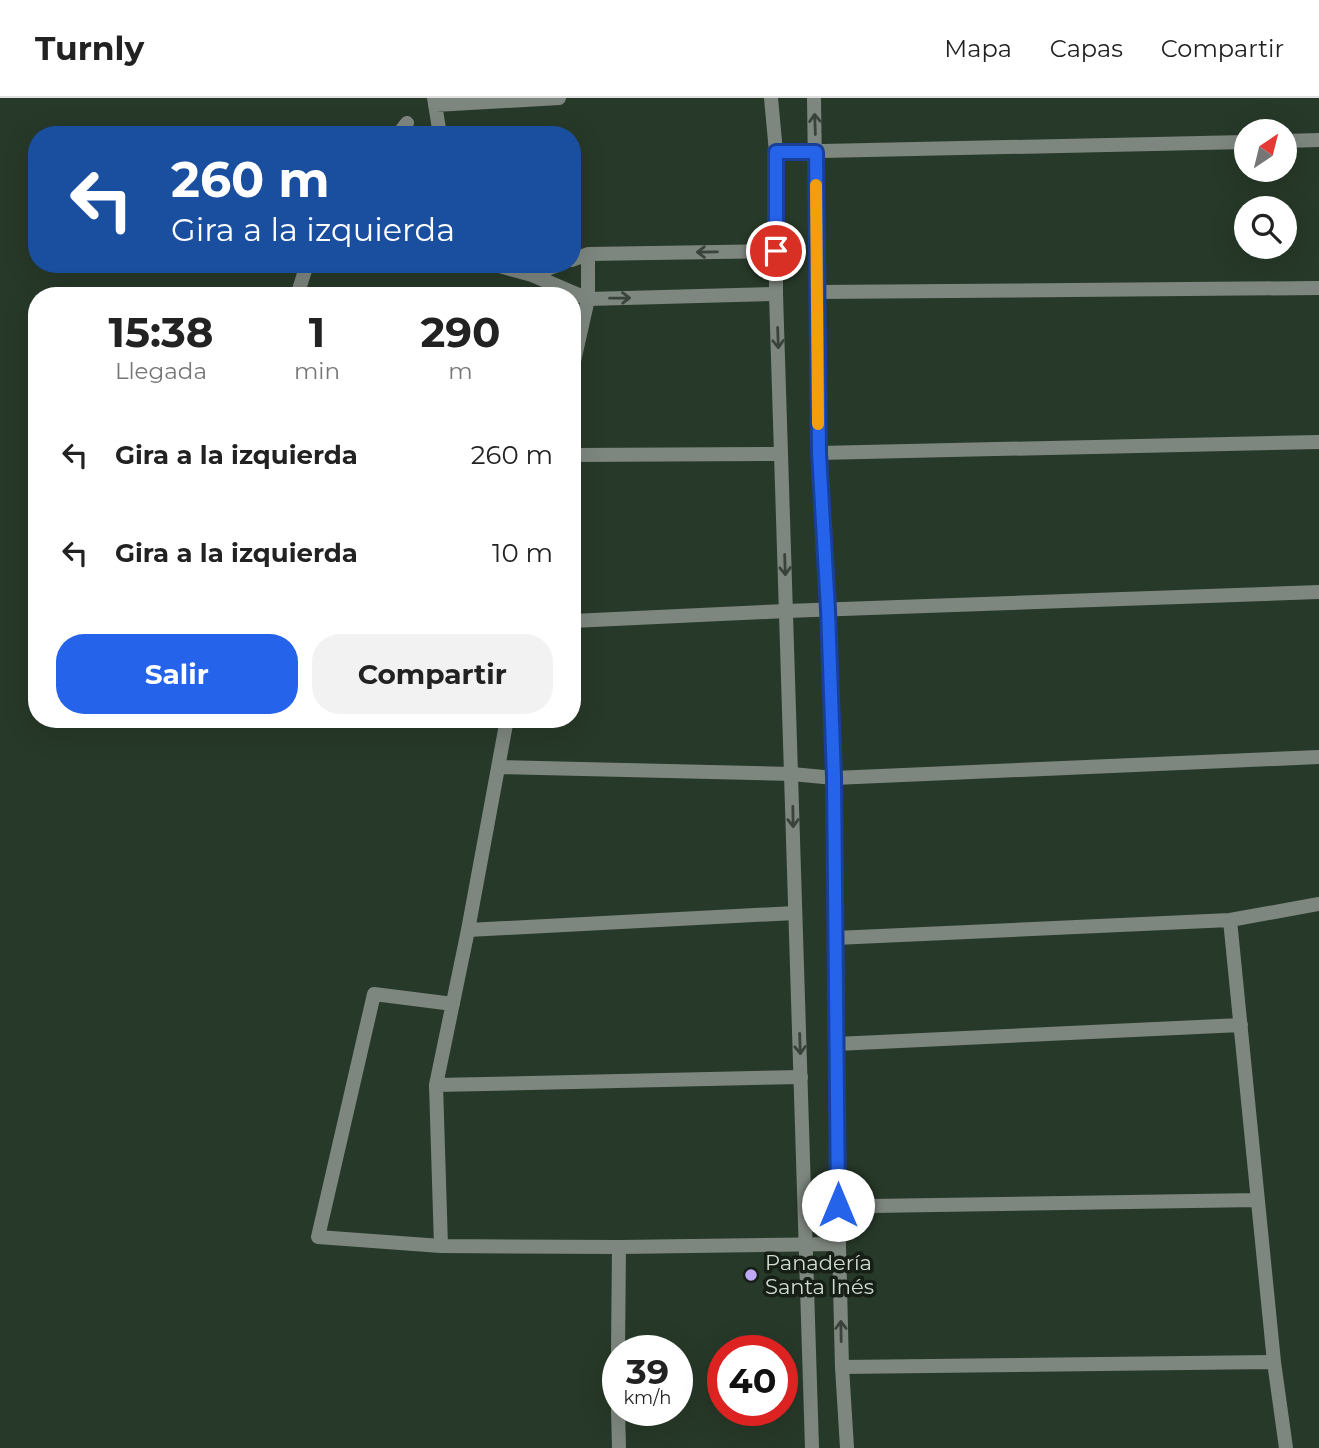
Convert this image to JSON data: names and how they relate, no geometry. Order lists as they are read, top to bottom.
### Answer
{
  "places": ["Panadería Santa Inés"],
  "north": "top right",
  "page": {
    "header": "Turnly",
    "nav": ["Mapa", "Capas", "Compartir"],
    "turn": ["260 m", "Gira a la izquierda"],
    "eta": [
      "15:38",
      "Llegada",
      "1",
      "min",
      "290",
      "m"
    ],
    "list": [
      {
        "name": "Gira a la izquierda",
        "value": "260 m"
      },
      {
        "name": "Gira a la izquierda",
        "value": "10 m"
      }
    ],
    "buttons": ["Salir", "Compartir"],
    "speed": "39 km/h",
    "limit": "40"
  }
}
